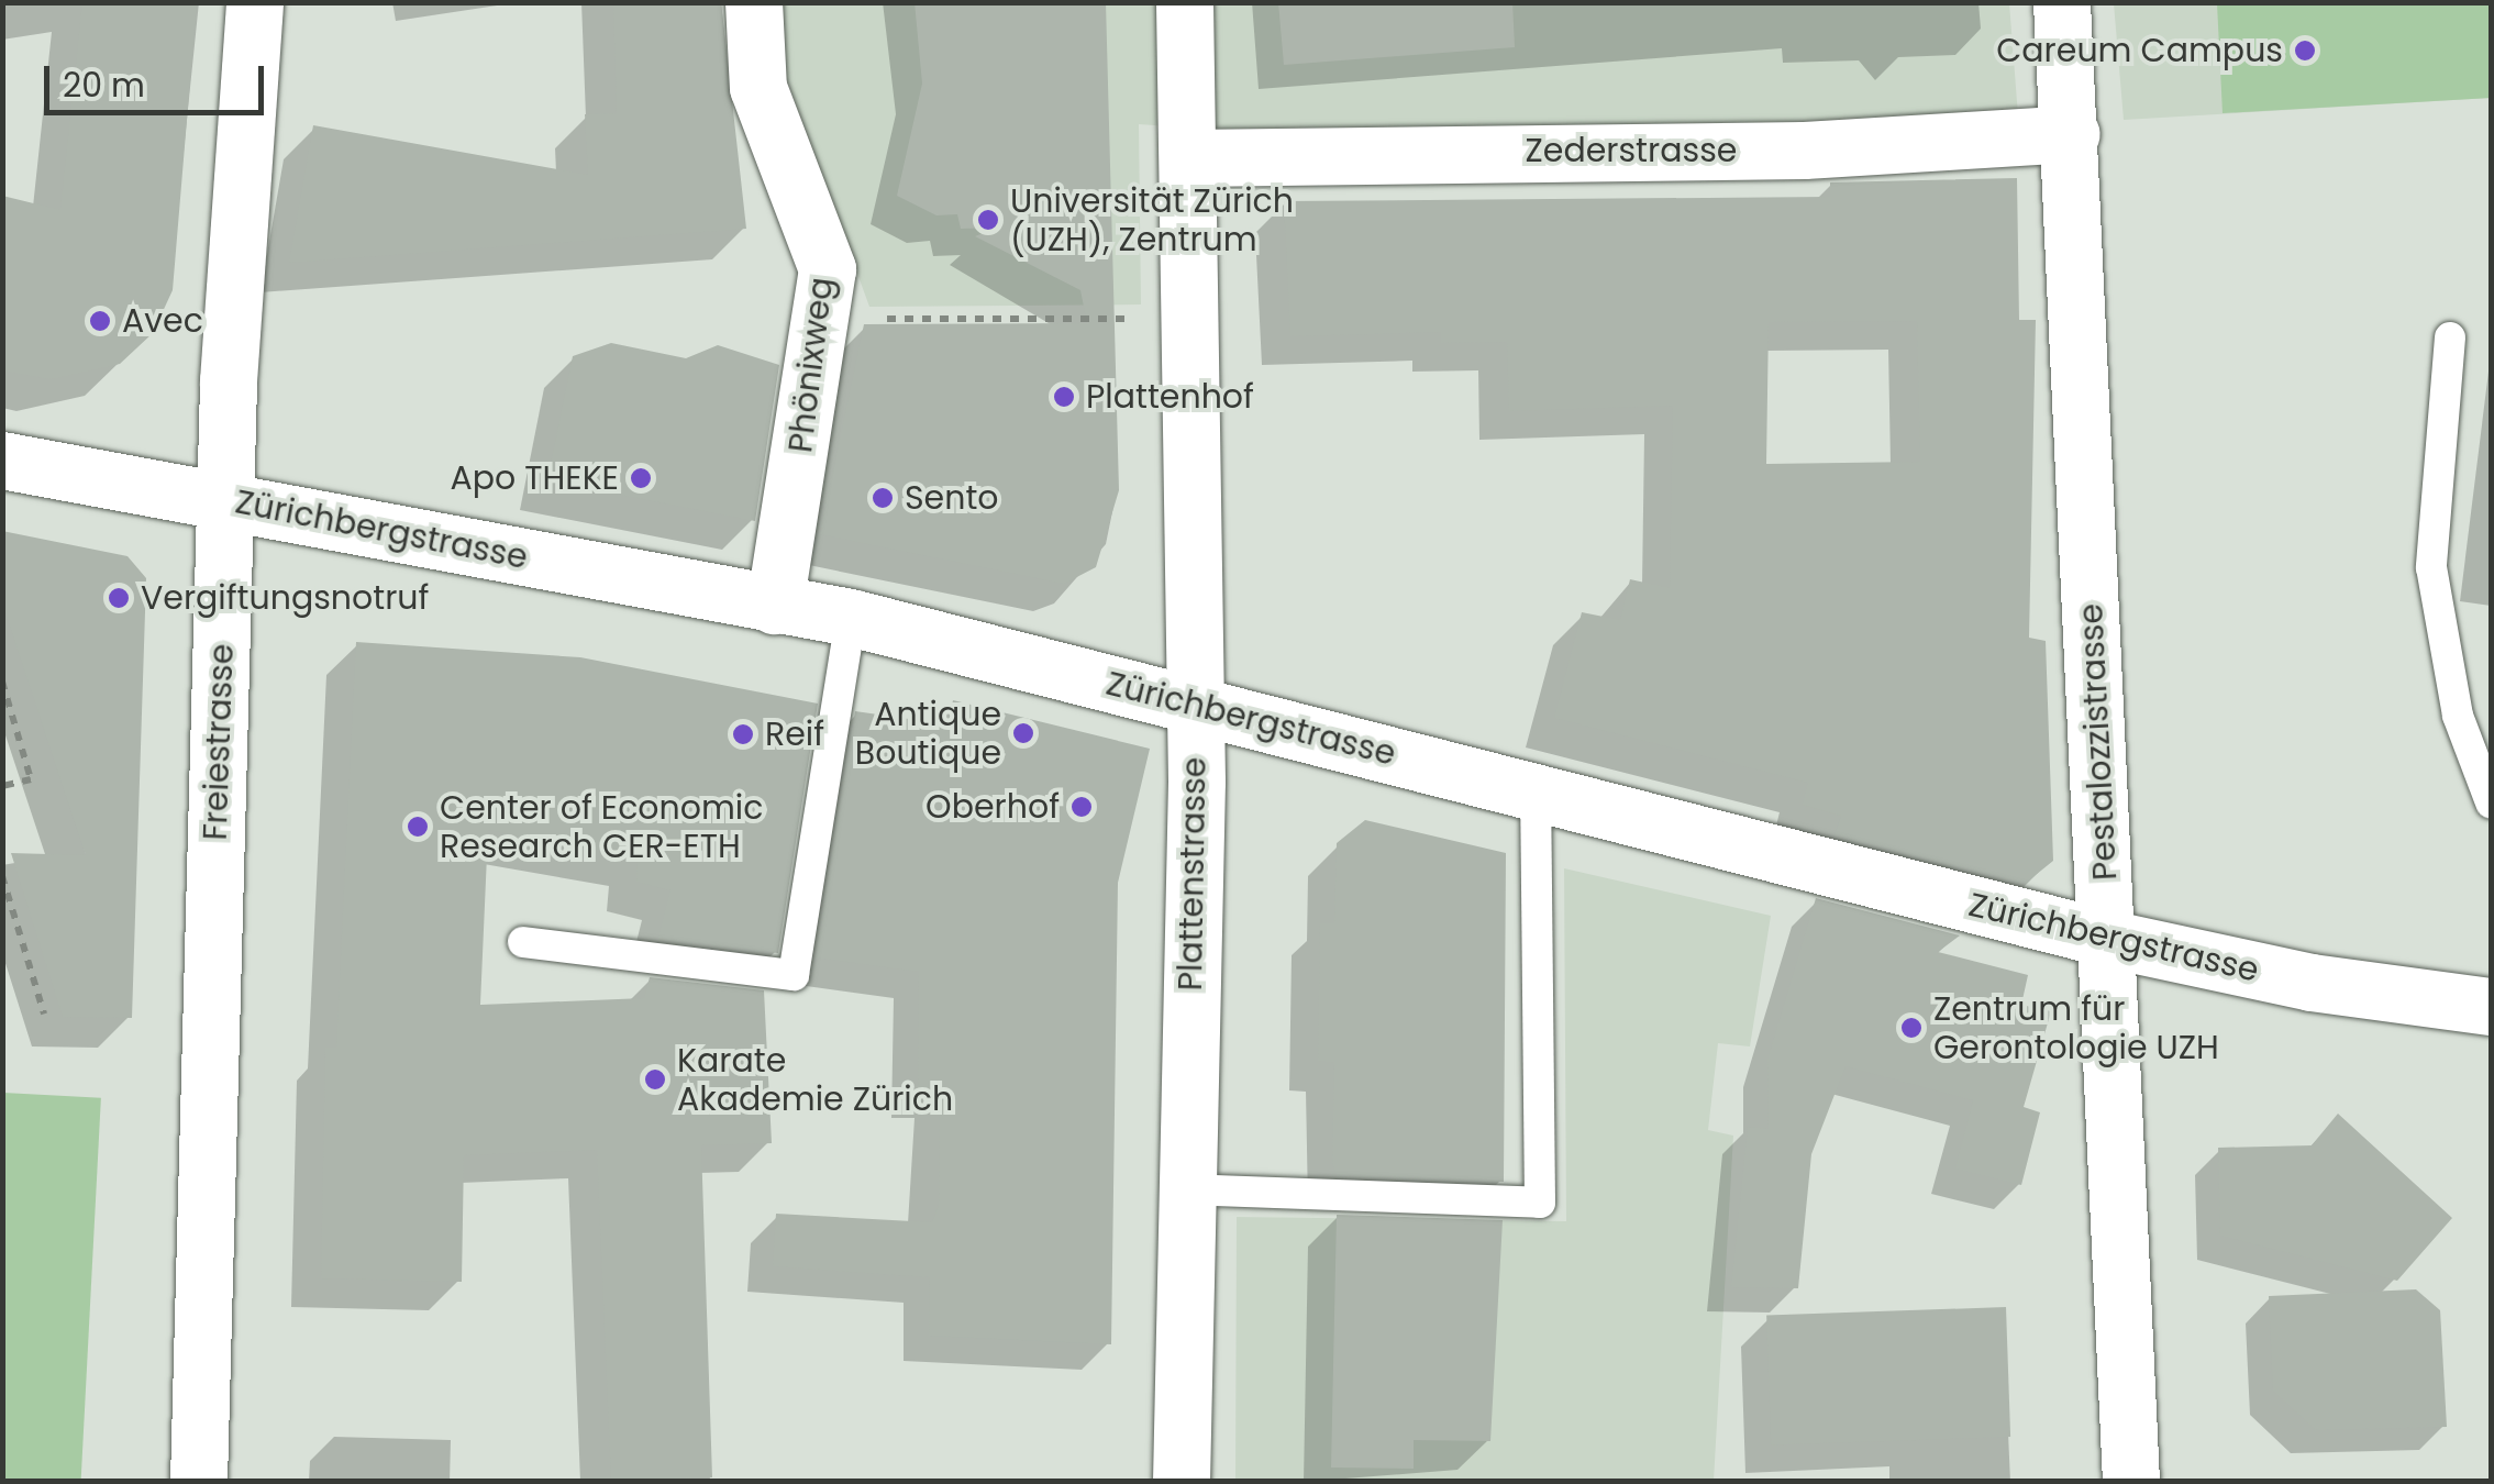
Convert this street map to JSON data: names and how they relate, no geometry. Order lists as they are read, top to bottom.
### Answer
{
  "streets": {
    "street": [
      "Zederstrasse",
      "Phönixweg",
      "Zürichbergstrasse",
      "Freiestrasse",
      "Pestalozzistrasse",
      "Plattenstrasse"
    ]
  },
  "crossings": [
    ["Zederstrasse", "Pestalozzistrasse"],
    ["Zederstrasse", "Plattenstrasse"],
    ["Phönixweg", "Zürichbergstrasse"],
    ["Zürichbergstrasse", "Freiestrasse"],
    ["Zürichbergstrasse", "Pestalozzistrasse"],
    ["Zürichbergstrasse", "Plattenstrasse"]
  ],
  "places": [
    "Careum Campus",
    "Universität Zürich (UZH), Zentrum",
    "Avec",
    "Plattenhof",
    "Apo THEKE",
    "Sento",
    "Vergiftungsnotruf",
    "Antique Boutique",
    "Reif",
    "Oberhof",
    "Center of Economic Research CER-ETH",
    "Zentrum für Gerontologie UZH",
    "Karate Akademie Zürich"
  ],
  "scale_bar": "20 m"
}
